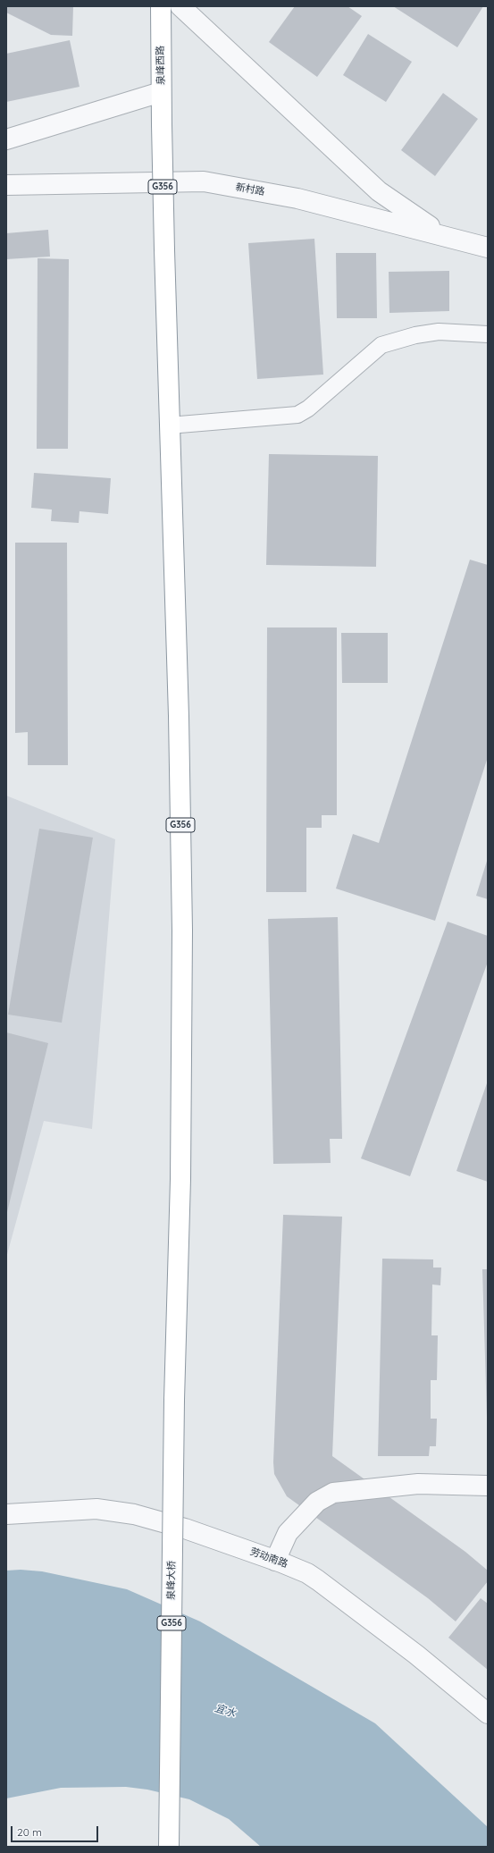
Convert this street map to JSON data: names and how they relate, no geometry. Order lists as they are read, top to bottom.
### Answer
{
  "streets": {
    "highway": ["泉峰西路", "G356", "泉峰大桥"],
    "street": ["新村路", "劳动南路"]
  },
  "crossings": [
    ["泉峰西路", "泉峰大桥"]
  ],
  "water": ["宜水"],
  "scale_bar": "20 m"
}
